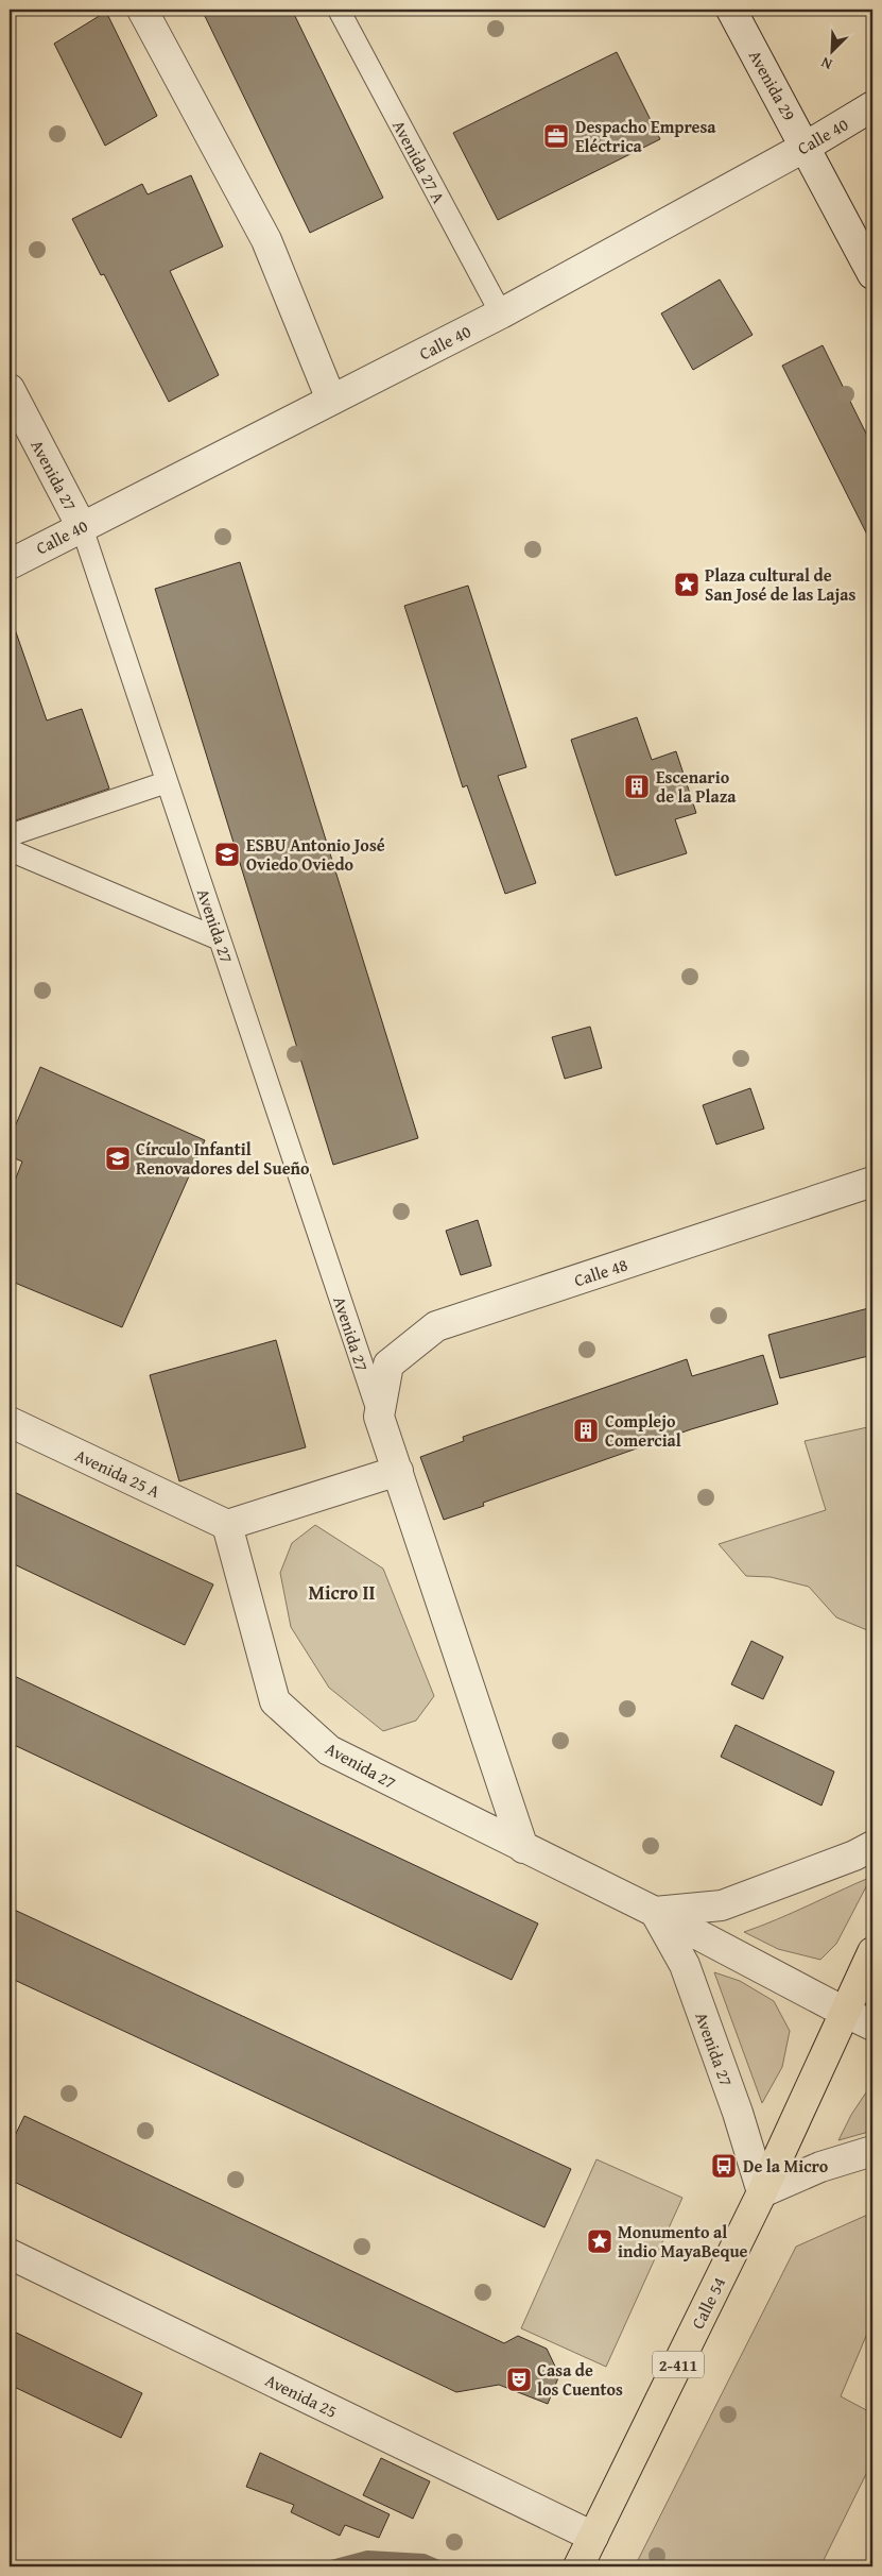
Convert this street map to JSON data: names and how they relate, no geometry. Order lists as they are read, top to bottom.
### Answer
{
  "streets": {
    "main road": ["Calle 54", "2-411"],
    "street": [
      "Avenida 29",
      "Calle 40",
      "Avenida 27",
      "Calle 48",
      "Avenida 25 A",
      "Avenida 25"
    ],
    "lane": ["Avenida 27 A"]
  },
  "crossings": [
    ["Avenida 29", "Calle 40"],
    ["Calle 40", "Avenida 27 A"],
    ["Calle 40", "Avenida 27"],
    ["Avenida 27", "Calle 48"],
    ["Avenida 27", "Avenida 25 A"],
    ["Avenida 27", "Calle 54"],
    ["Calle 54", "2-411"],
    ["Calle 54", "Avenida 25"],
    ["2-411", "Avenida 25"]
  ],
  "districts": ["Micro II"],
  "places": {
    "office": ["Despacho Empresa Eléctrica"],
    "place": ["Plaza cultural de San José de las Lajas", "Monumento al indio MayaBeque"],
    "building": ["Escenario de la Plaza", "Complejo Comercial"],
    "school or university": ["ESBU Antonio José Oviedo Oviedo", "Círculo Infantil Renovadores del Sueño"],
    "bus stop": ["De la Micro"],
    "theatre": ["Casa de los Cuentos"]
  },
  "north": "bottom left"
}
